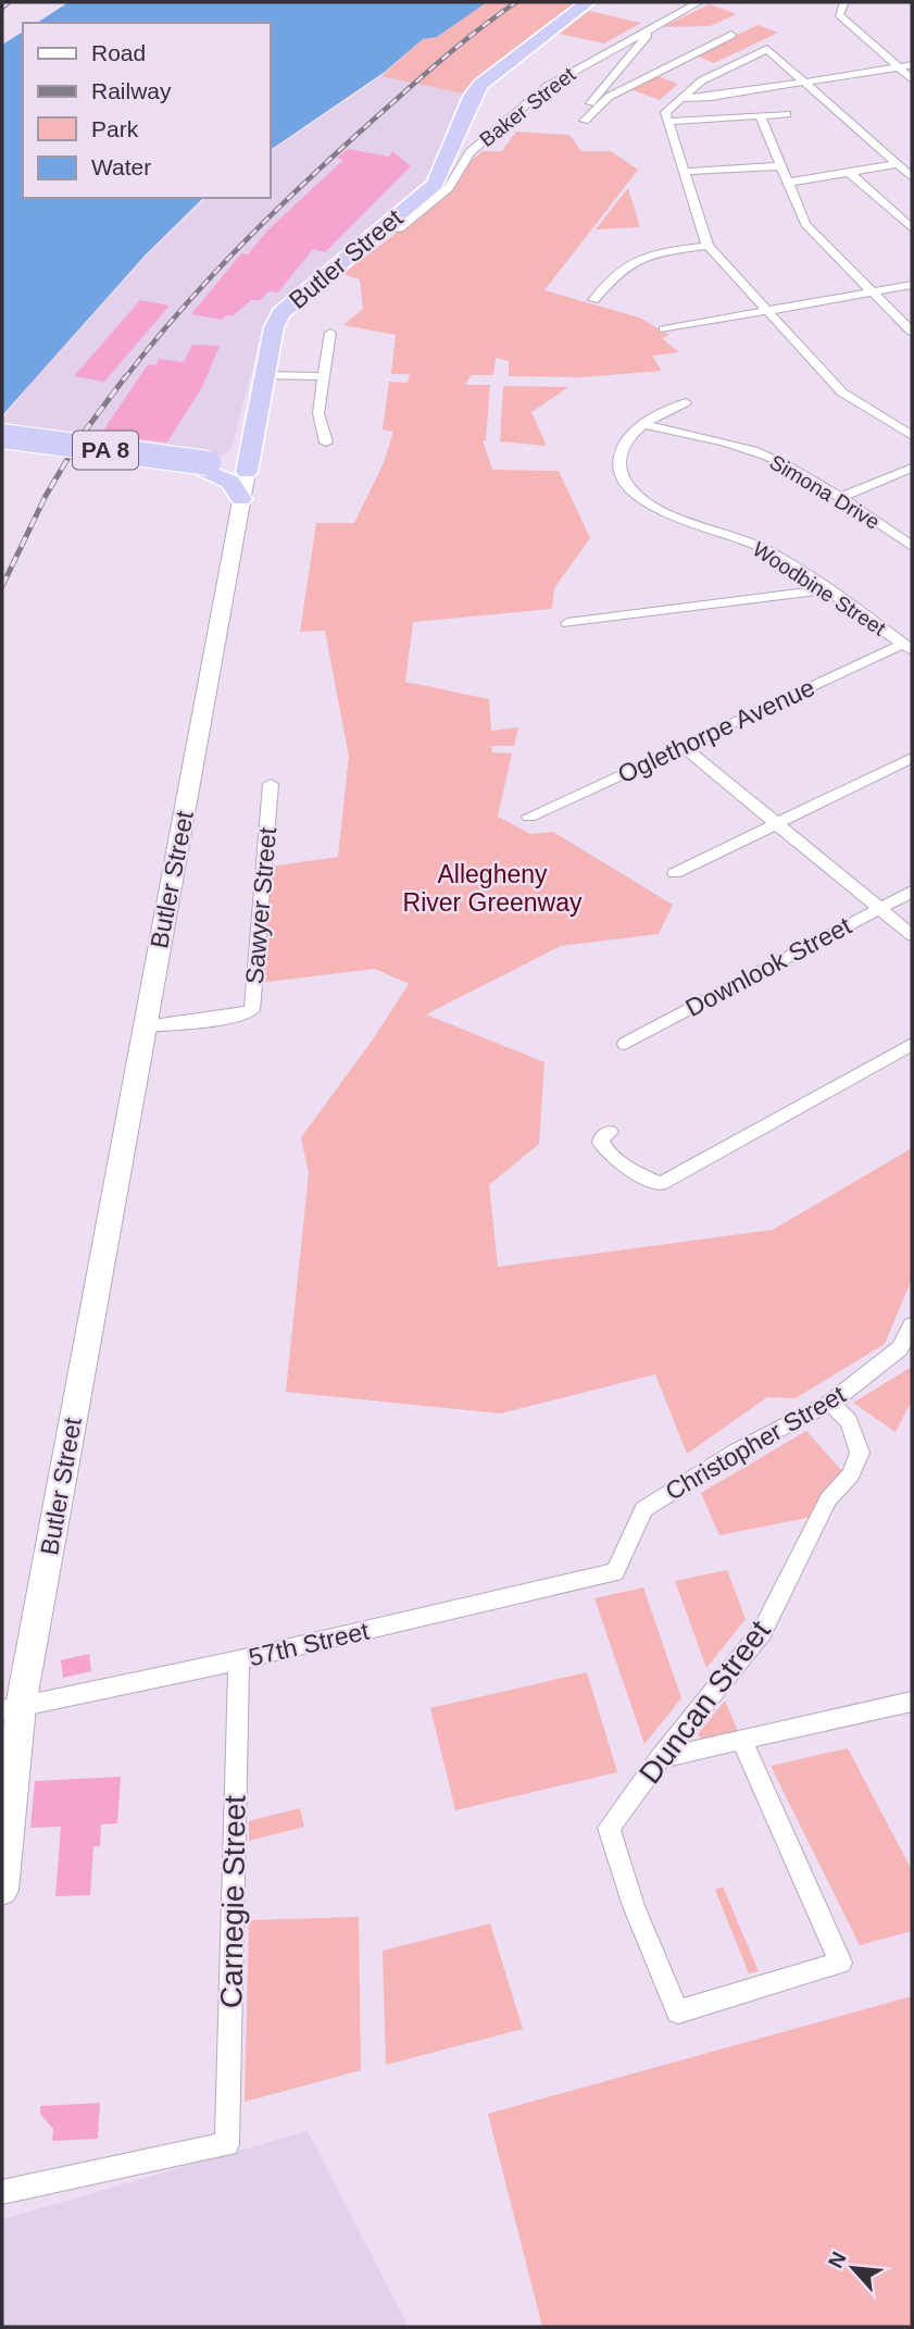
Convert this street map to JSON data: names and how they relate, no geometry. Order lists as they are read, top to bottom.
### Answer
{
  "streets": {
    "highway": ["Butler Street", "PA 8"],
    "street": [
      "Baker Street",
      "Simona Drive",
      "Woodbine Street",
      "Oglethorpe Avenue",
      "Sawyer Street",
      "Downlook Street",
      "Christopher Street",
      "57th Street",
      "Duncan Street",
      "Carnegie Street"
    ]
  },
  "crossings": [
    ["Baker Street", "Butler Street"],
    ["Butler Street", "PA 8"],
    ["Butler Street", "Sawyer Street"],
    ["Butler Street", "57th Street"],
    ["Simona Drive", "Woodbine Street"],
    ["Woodbine Street", "Oglethorpe Avenue"],
    ["Christopher Street", "57th Street"],
    ["Christopher Street", "Duncan Street"],
    ["57th Street", "Carnegie Street"]
  ],
  "parks": ["Allegheny River Greenway"],
  "legend": [
    "Road",
    "Railway",
    "Park",
    "Water"
  ],
  "north": "top left"
}
